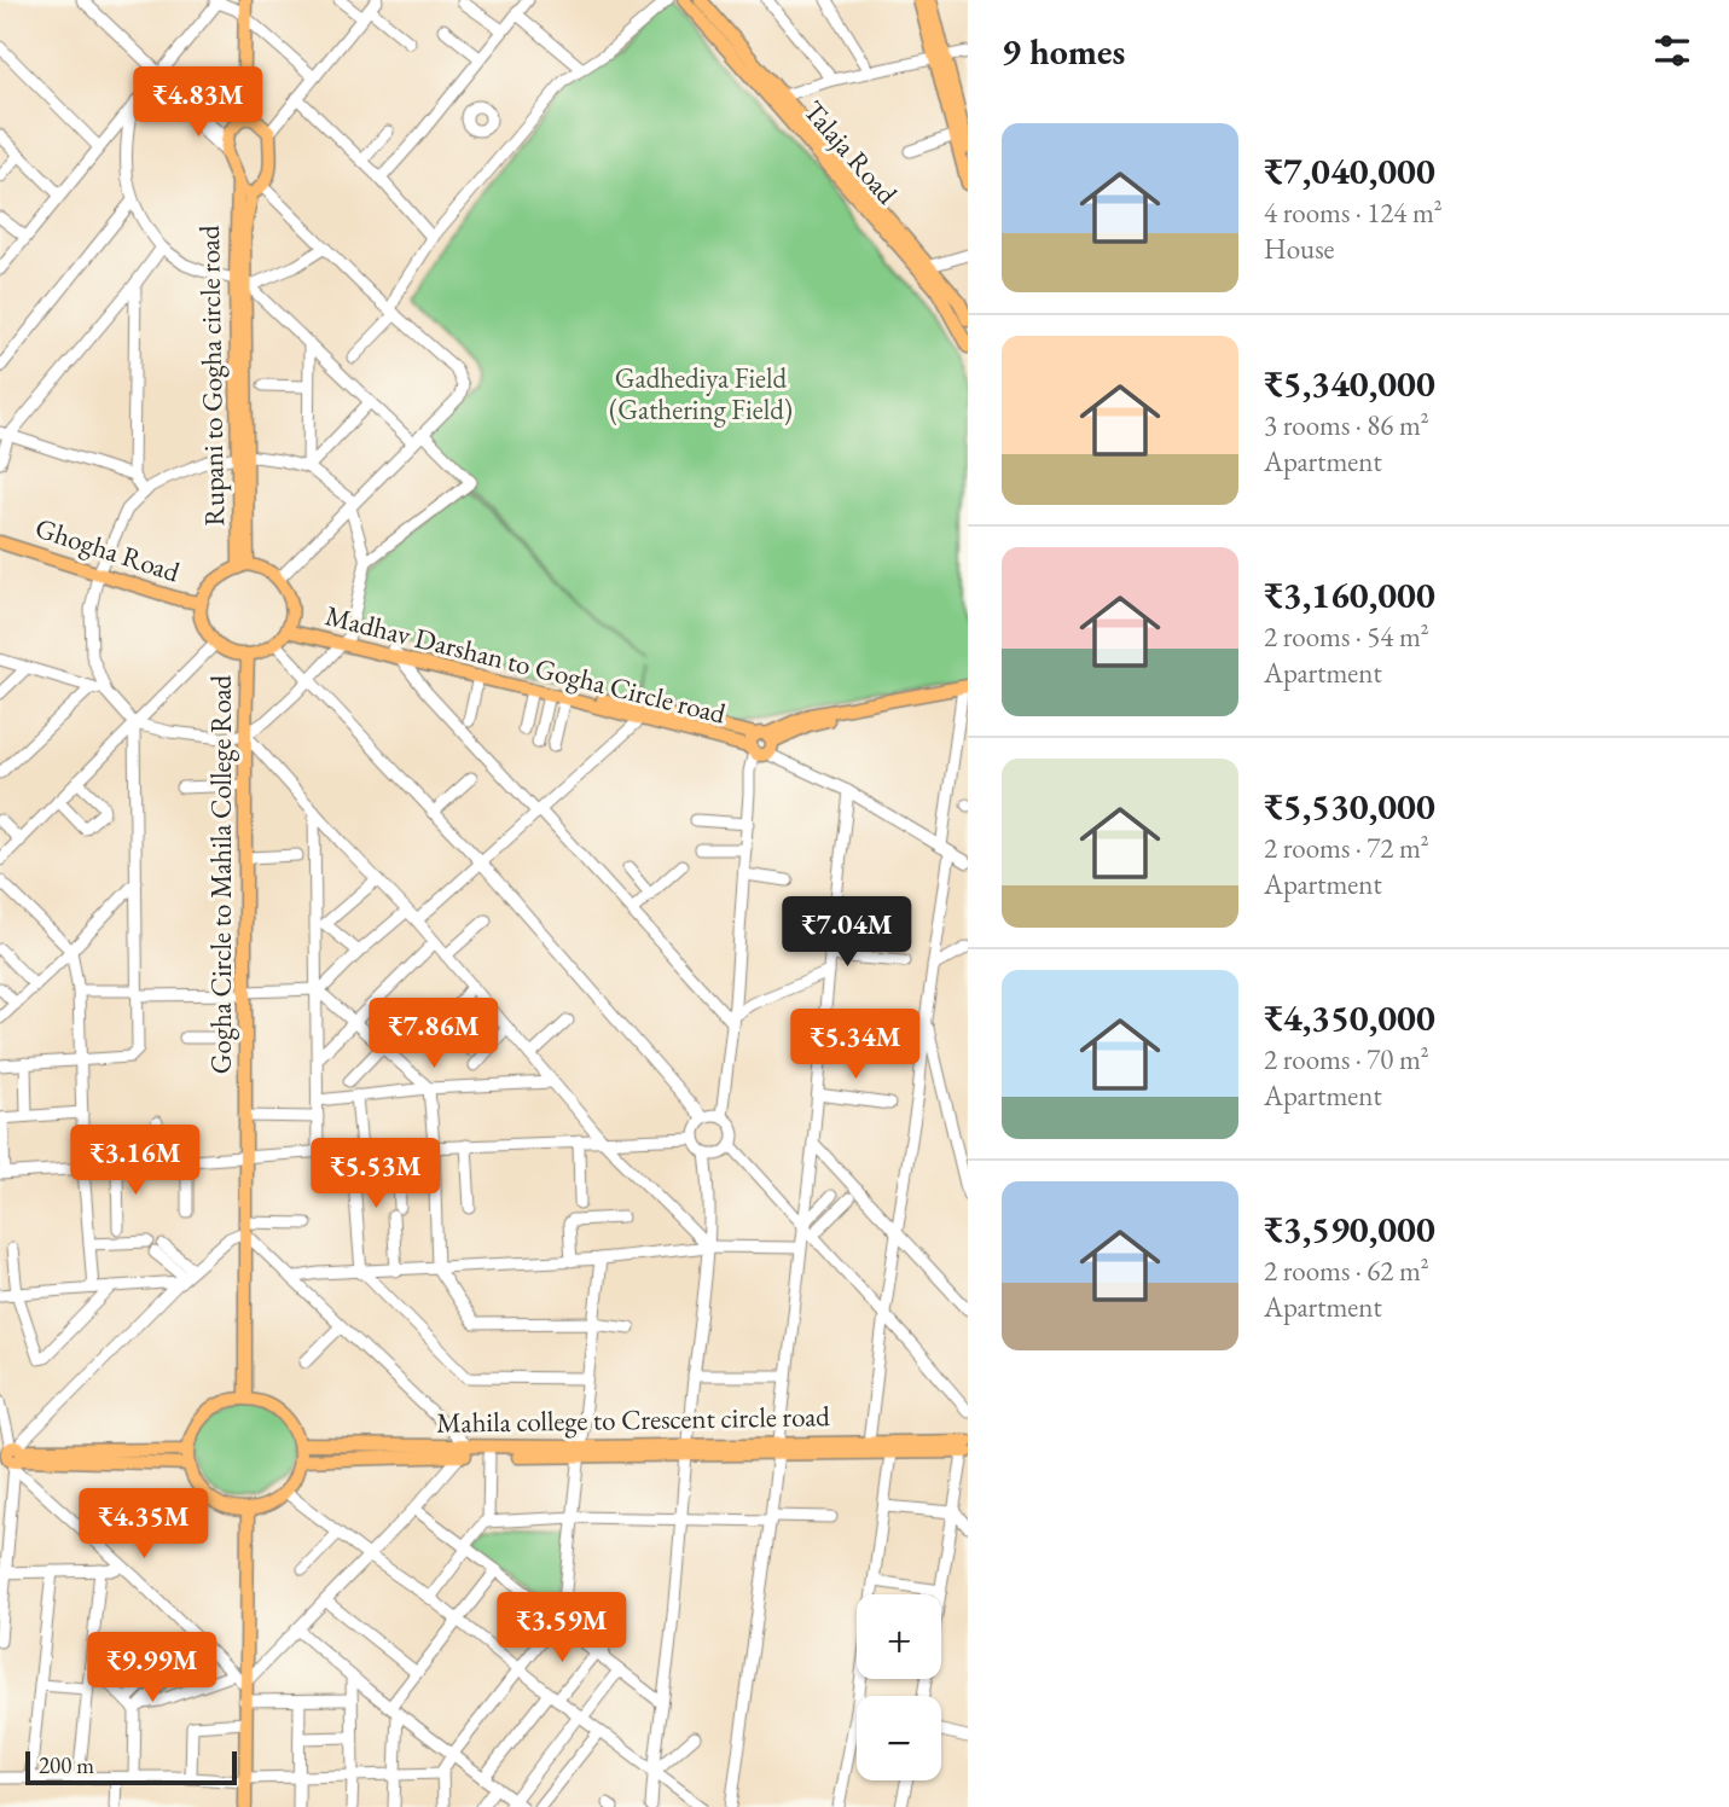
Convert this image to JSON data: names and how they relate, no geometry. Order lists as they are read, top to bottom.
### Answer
{
  "streets": {
    "main road": [
      "Talaja Road",
      "Rupani to Gogha circle road",
      "Ghogha Road",
      "Madhav Darshan to Gogha Circle road",
      "Gogha Circle to Mahila College Road",
      "Mahila college to Crescent circle road"
    ]
  },
  "crossings": [
    ["Rupani to Gogha circle road", "Ghogha Road"],
    ["Rupani to Gogha circle road", "Madhav Darshan to Gogha Circle road"],
    ["Rupani to Gogha circle road", "Gogha Circle to Mahila College Road"],
    ["Ghogha Road", "Madhav Darshan to Gogha Circle road"],
    ["Ghogha Road", "Gogha Circle to Mahila College Road"],
    ["Madhav Darshan to Gogha Circle road", "Gogha Circle to Mahila College Road"],
    ["Gogha Circle to Mahila College Road", "Mahila college to Crescent circle road"]
  ],
  "parks": ["Gadhediya Field (Gathering Field)"],
  "scale_bar": "200 m",
  "page": {
    "heading": "9 homes",
    "price": [
      "₹4.83M",
      "₹7.04M",
      "₹7.86M",
      "₹5.34M",
      "₹3.16M",
      "₹5.53M",
      "₹4.35M",
      "₹3.59M",
      "₹9.99M"
    ],
    "list": [
      {
        "name": "₹7,040,000",
        "note": "4 rooms · 124 m² · House"
      },
      {
        "name": "₹5,340,000",
        "note": "3 rooms · 86 m² · Apartment"
      },
      {
        "name": "₹3,160,000",
        "note": "2 rooms · 54 m² · Apartment"
      },
      {
        "name": "₹5,530,000",
        "note": "2 rooms · 72 m² · Apartment"
      },
      {
        "name": "₹4,350,000",
        "note": "2 rooms · 70 m² · Apartment"
      },
      {
        "name": "₹3,590,000",
        "note": "2 rooms · 62 m² · Apartment"
      }
    ],
    "map_buttons": ["+", "−"],
    "scale": "200 m"
  }
}
